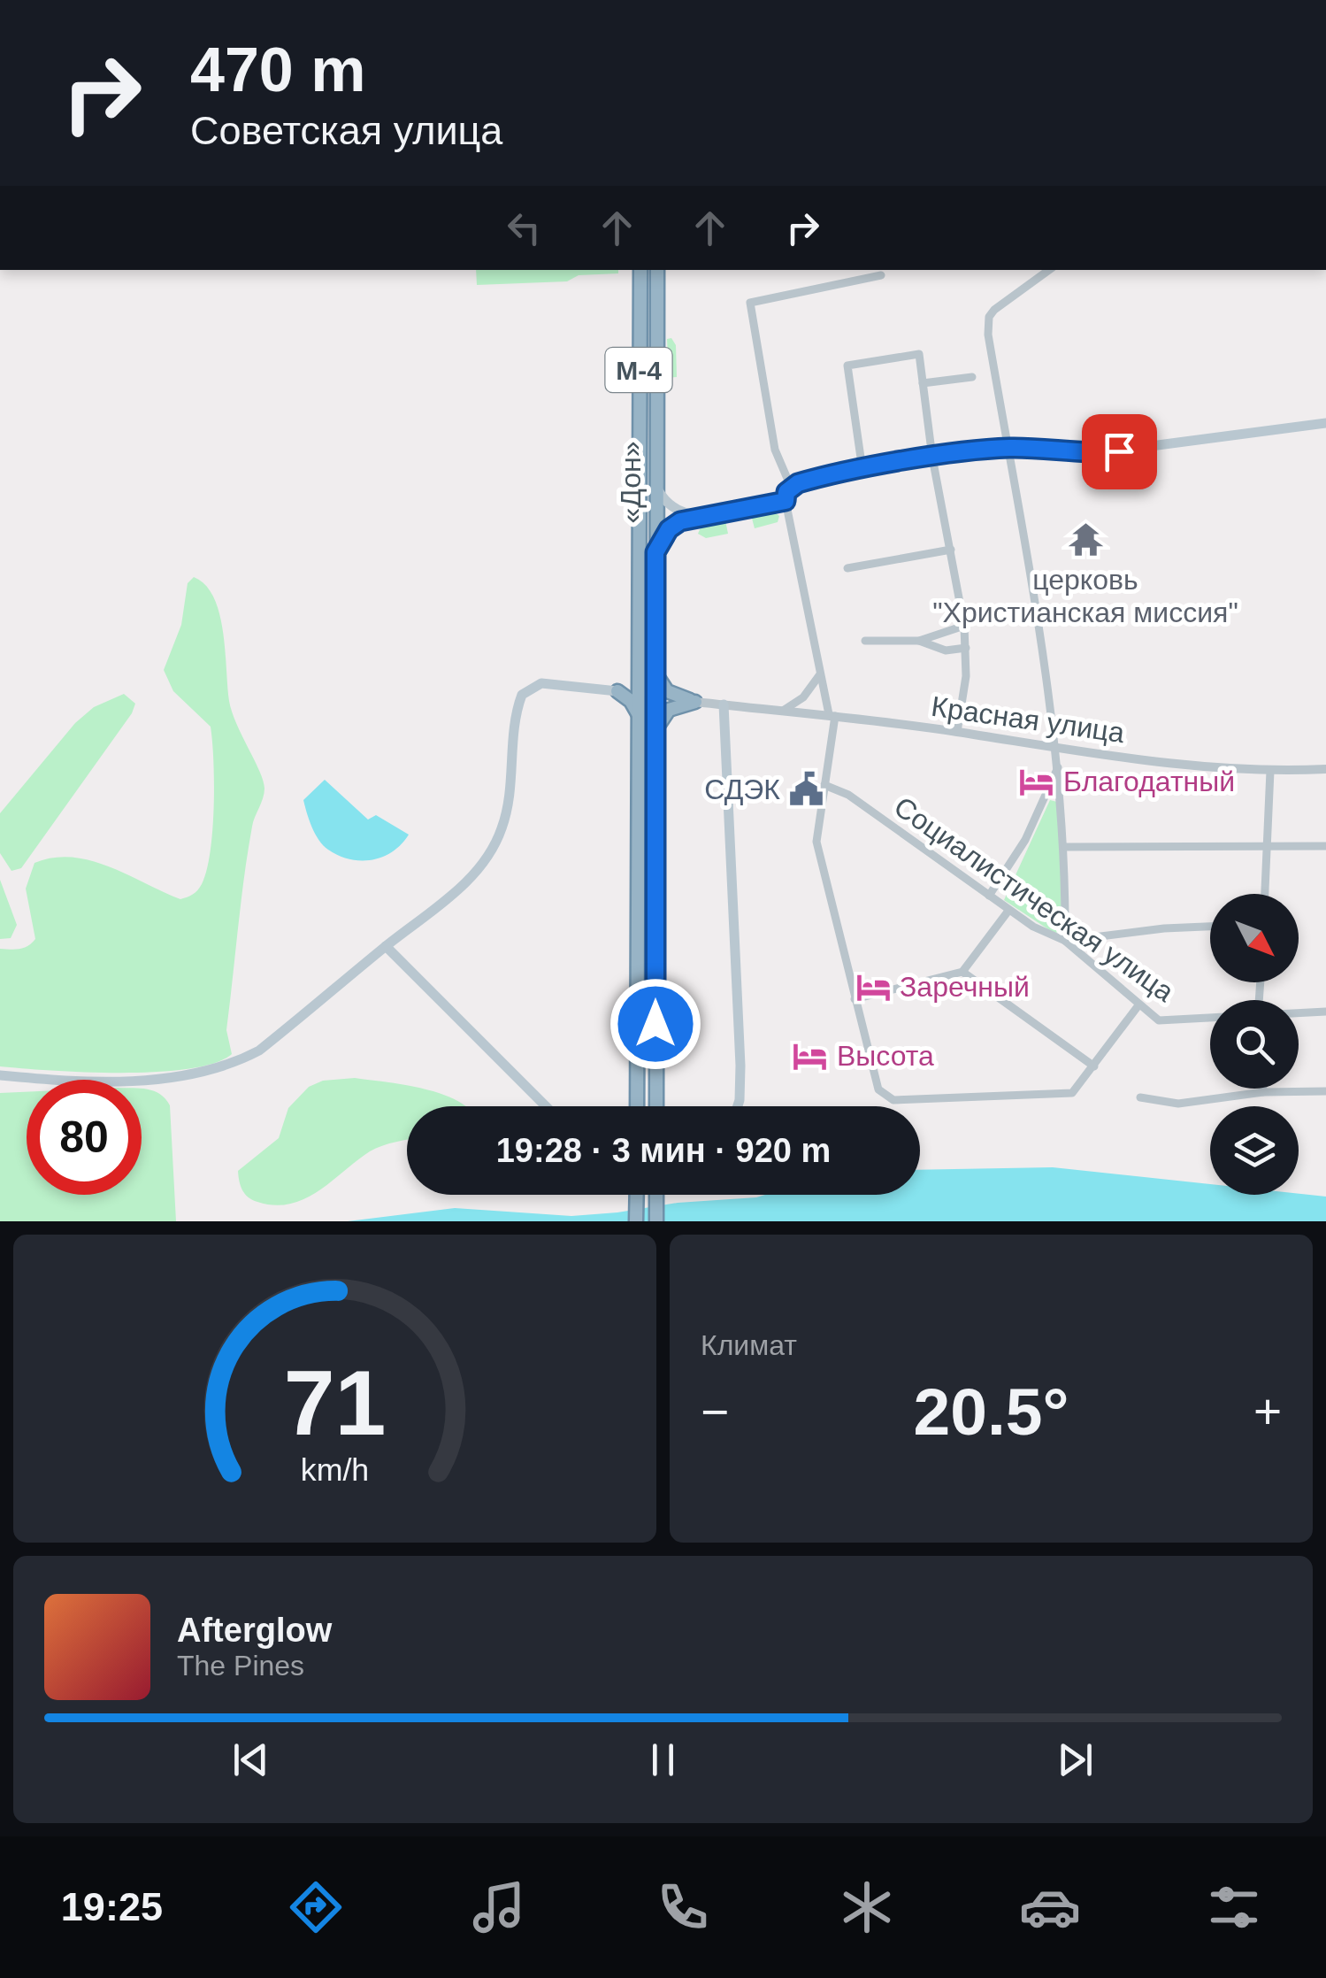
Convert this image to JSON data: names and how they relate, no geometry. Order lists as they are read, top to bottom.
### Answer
{
  "streets": {
    "highway": ["М-4", "«Дон»"],
    "street": ["Красная улица", "Социалистическая улица"]
  },
  "places": {
    "temple": ["церковь \"Христианская миссия\""],
    "hotel": ["Благодатный", "Заречный", "Высота"],
    "public building": ["СДЭК"]
  },
  "north": "bottom right",
  "page": {
    "turn": ["470 m", "Советская улица"],
    "limit": "80",
    "trip": "19:28 · 3 мин · 920 m",
    "tile": "Климат",
    "heat": ["−", "20.5°", "+"],
    "song": ["Afterglow", "The Pines"],
    "tabs": "19:25",
    "gauge": ["71", "km/h"]
  }
}
